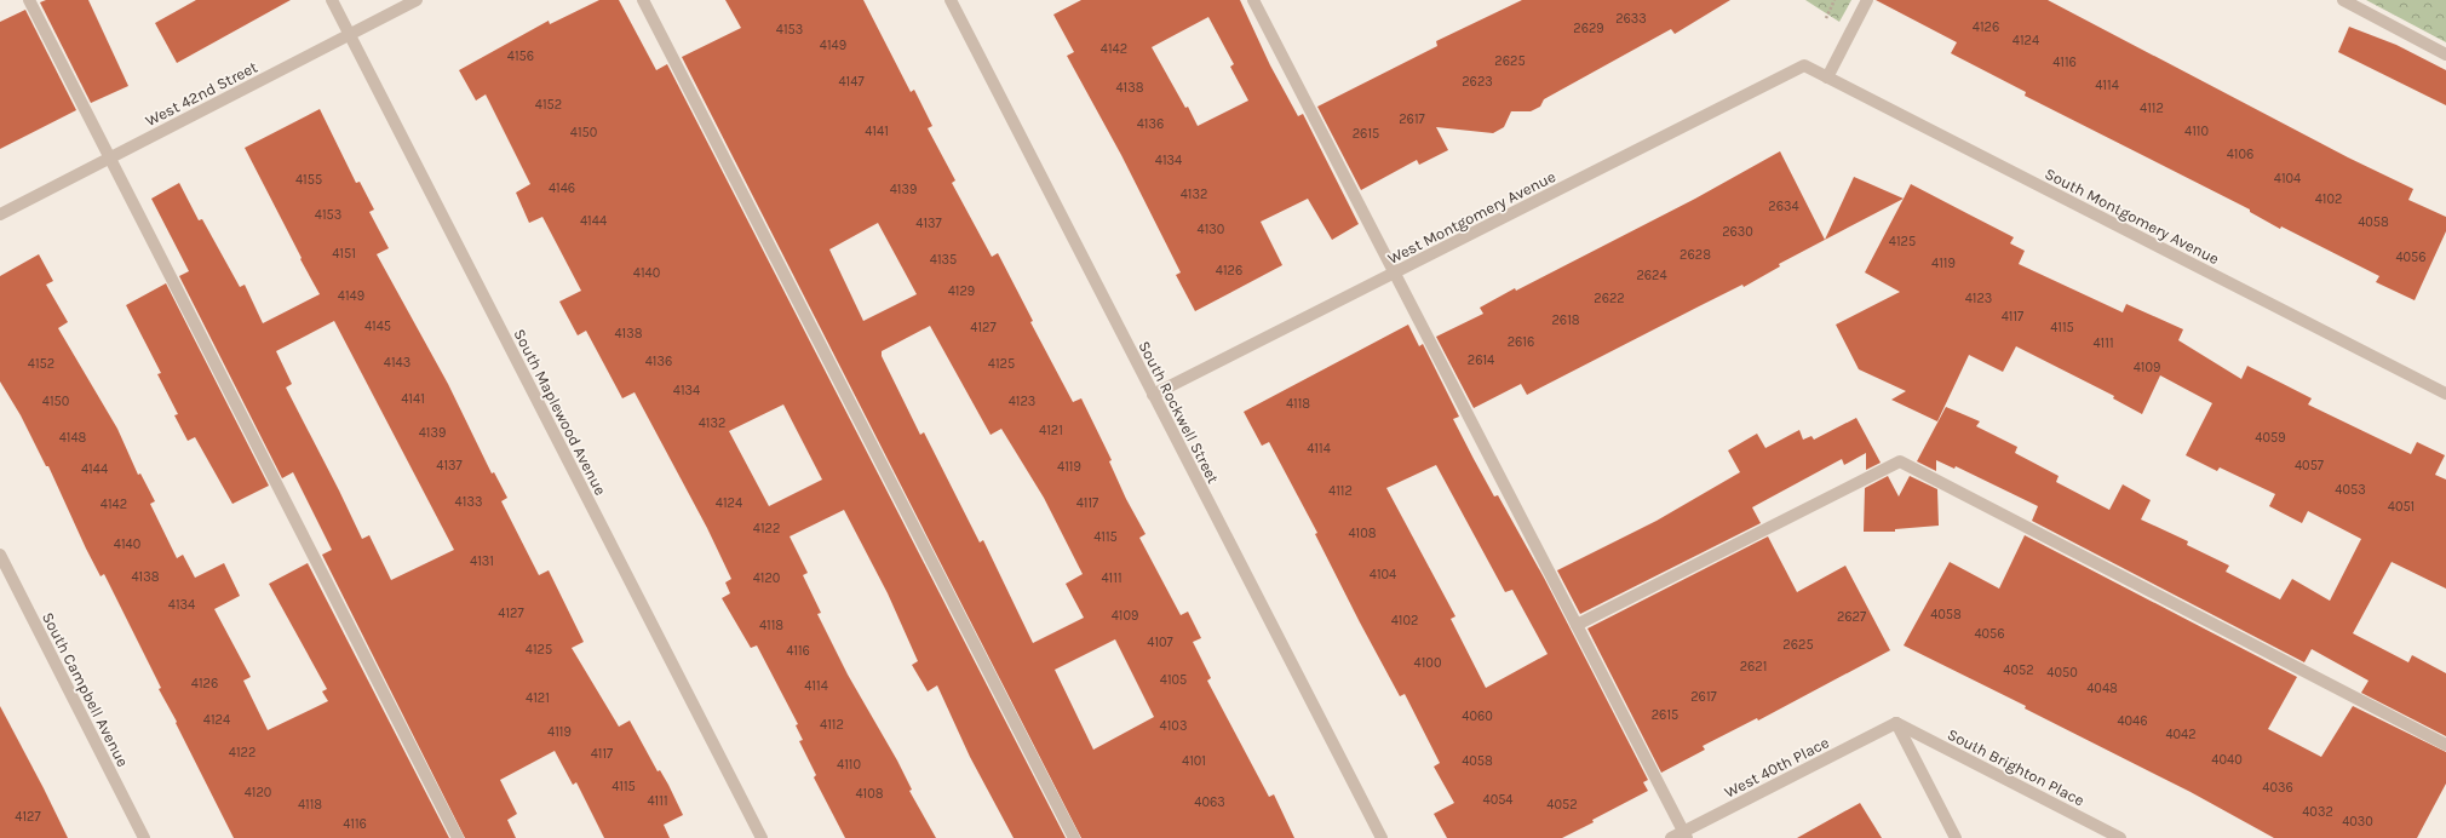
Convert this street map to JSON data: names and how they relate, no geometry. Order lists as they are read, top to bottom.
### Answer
{
  "streets": {
    "street": [
      "West 42nd Street",
      "South Montgomery Avenue",
      "West Montgomery Avenue",
      "South Maplewood Avenue",
      "South Rockwell Street",
      "South Campbell Avenue",
      "West 40th Place",
      "South Brighton Place"
    ]
  },
  "crossings": [
    ["West 42nd Street", "South Maplewood Avenue"],
    ["South Montgomery Avenue", "West Montgomery Avenue"],
    ["West Montgomery Avenue", "South Rockwell Street"],
    ["West 40th Place", "South Brighton Place"]
  ],
  "house_numbers": [
    "2633",
    "4126",
    "2629",
    "4153",
    "4124",
    "4149",
    "4142",
    "4156",
    "2625",
    "4116",
    "4147",
    "2623",
    "4114",
    "4138",
    "4152",
    "4112",
    "2617",
    "4136",
    "4141",
    "4110",
    "4150",
    "2615",
    "4106",
    "4134",
    "4104",
    "4155",
    "4146",
    "4139",
    "4132",
    "4102",
    "2634",
    "4153",
    "4144",
    "4058",
    "4137",
    "4130",
    "2630",
    "4125",
    "4151",
    "2628",
    "4056",
    "4135",
    "4119",
    "4126",
    "4140",
    "2624",
    "4129",
    "4149",
    "2622",
    "4123",
    "4117",
    "2618",
    "4145",
    "4127",
    "4115",
    "4138",
    "2616",
    "4111",
    "2614",
    "4136",
    "4143",
    "4152",
    "4125",
    "4109",
    "4134",
    "4141",
    "4150",
    "4123",
    "4118",
    "4132",
    "4121",
    "4139",
    "4148",
    "4059",
    "4114",
    "4137",
    "4057",
    "4119",
    "4144",
    "4053",
    "4112",
    "4133",
    "4124",
    "4117",
    "4142",
    "4051",
    "4122",
    "4108",
    "4115",
    "4140",
    "4131",
    "4104",
    "4138",
    "4120",
    "4111",
    "4134",
    "4127",
    "4058",
    "4109",
    "2627",
    "4102",
    "4118",
    "4056",
    "4107",
    "2625",
    "4125",
    "4116",
    "4100",
    "2621",
    "4052",
    "4050",
    "4105",
    "4126",
    "4114",
    "4048",
    "2617",
    "4121",
    "2615",
    "4060",
    "4124",
    "4046",
    "4112",
    "4103",
    "4119",
    "4042",
    "4122",
    "4117",
    "4040",
    "4101",
    "4058",
    "4110",
    "4115",
    "4036",
    "4120",
    "4108",
    "4054",
    "4111",
    "4063",
    "4118",
    "4052",
    "4032",
    "4127",
    "4030",
    "4116"
  ]
}
